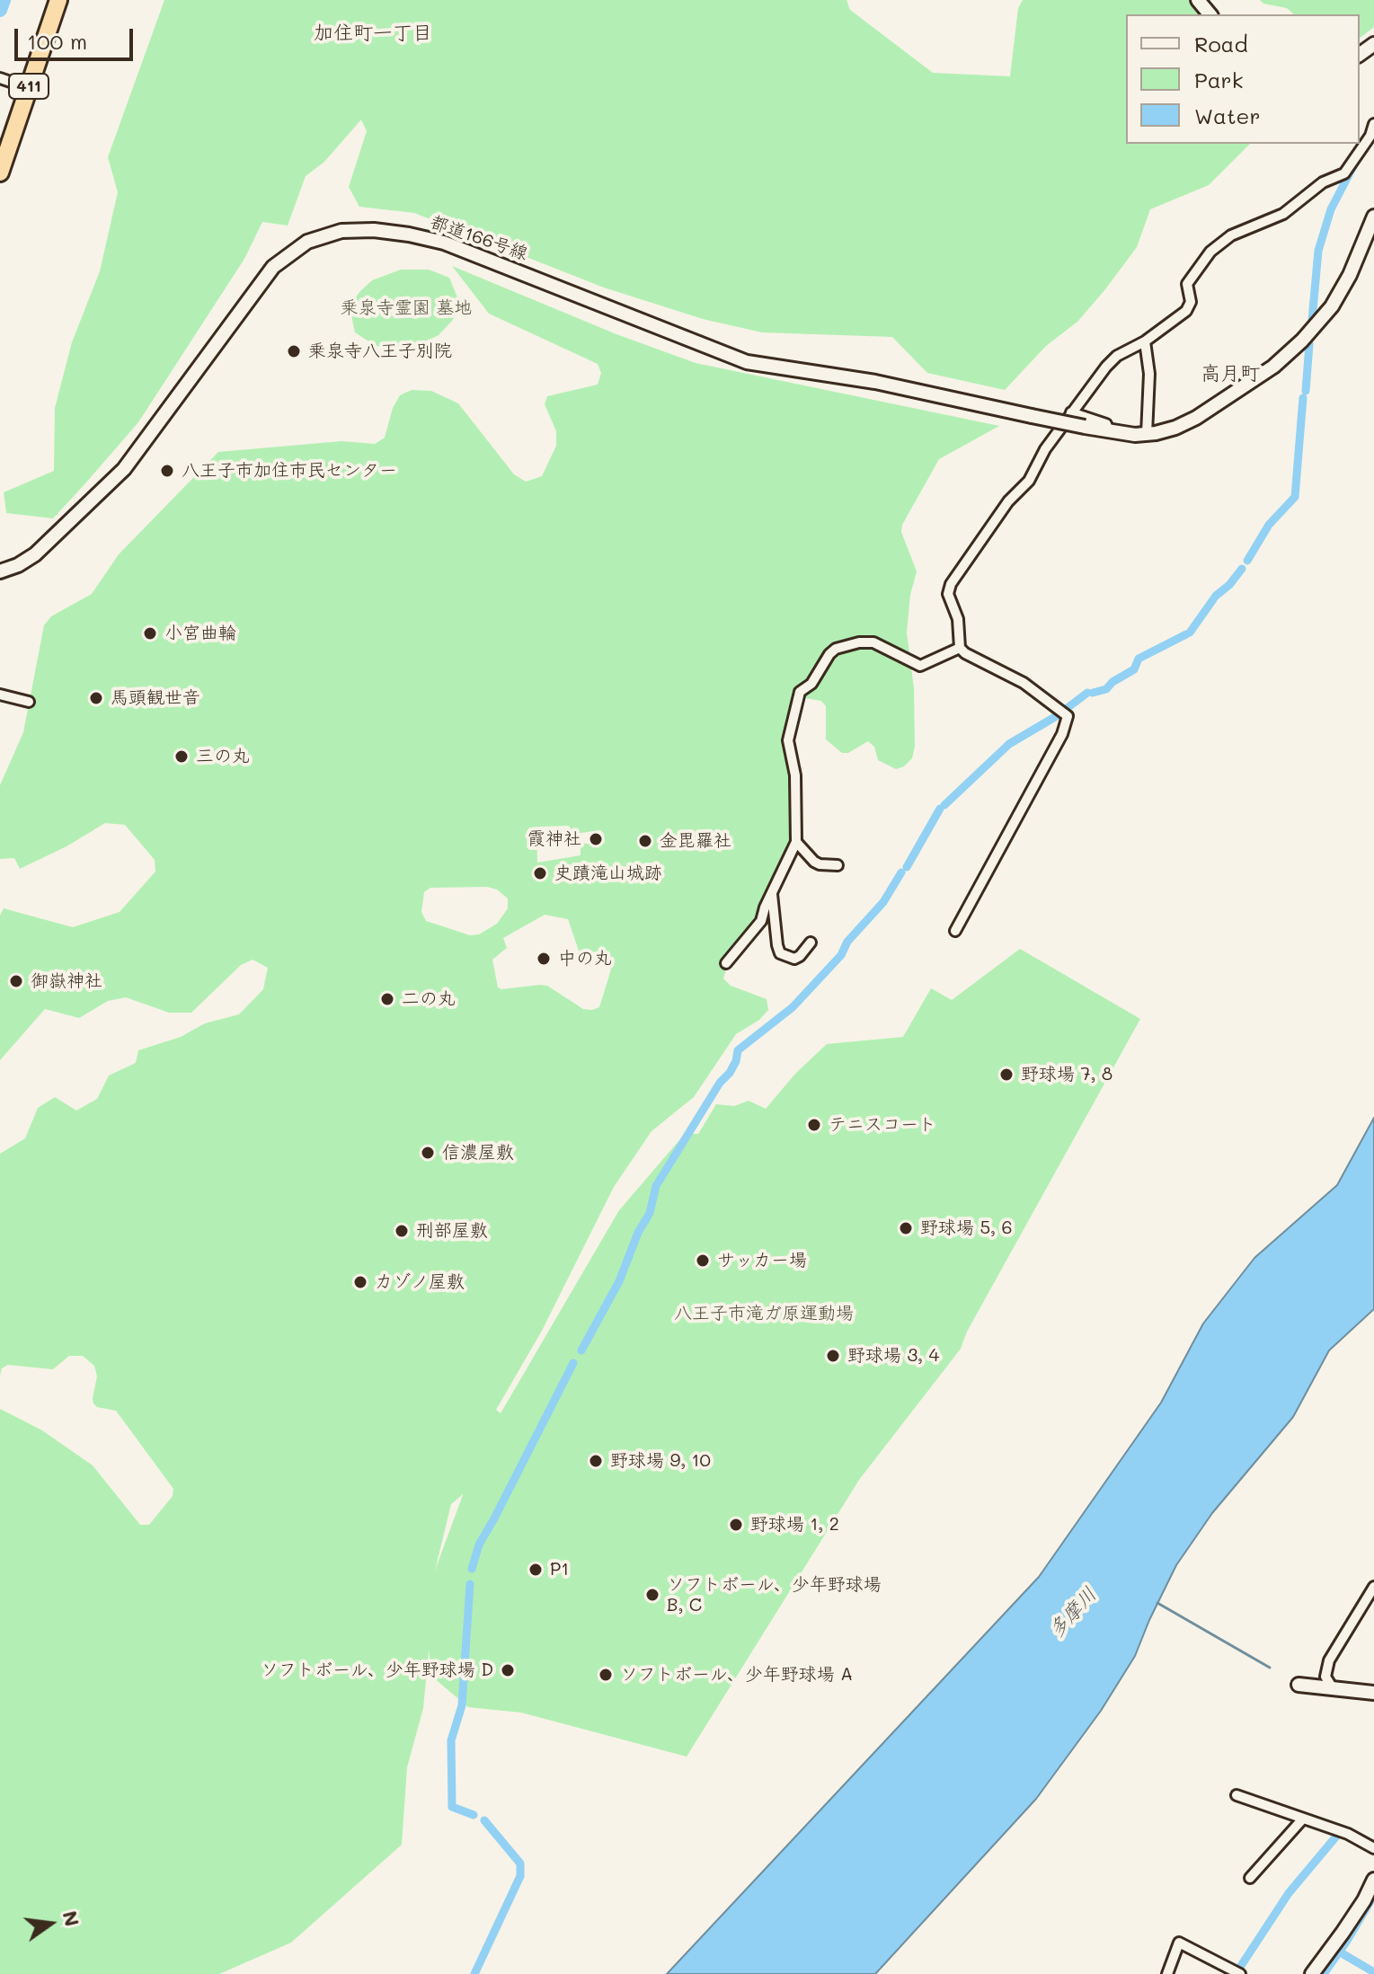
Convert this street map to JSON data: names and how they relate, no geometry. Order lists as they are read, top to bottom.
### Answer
{
  "streets": {
    "highway": ["411"],
    "main road": ["都道166号線"]
  },
  "districts": ["加住町一丁目", "高月町"],
  "water": ["多摩川"],
  "parks": ["乗泉寺霊園 墓地", "八王子市滝ガ原運動場"],
  "places": [
    "乗泉寺八王子別院",
    "八王子市加住市民センター",
    "小宮曲輪",
    "馬頭観世音",
    "三の丸",
    "霞神社",
    "金毘羅社",
    "史蹟滝山城跡",
    "中の丸",
    "御嶽神社",
    "二の丸",
    "野球場 7, 8",
    "テニスコート",
    "信濃屋敷",
    "野球場 5, 6",
    "刑部屋敷",
    "サッカー場",
    "カゾノ屋敷",
    "野球場 3, 4",
    "野球場 9, 10",
    "野球場 1, 2",
    "P1",
    "ソフトボール、少年野球場 B, C",
    "ソフトボール、少年野球場 D",
    "ソフトボール、少年野球場 A"
  ],
  "legend": ["Road", "Park", "Water"],
  "scale_bar": "100 m",
  "north": "right"
}
